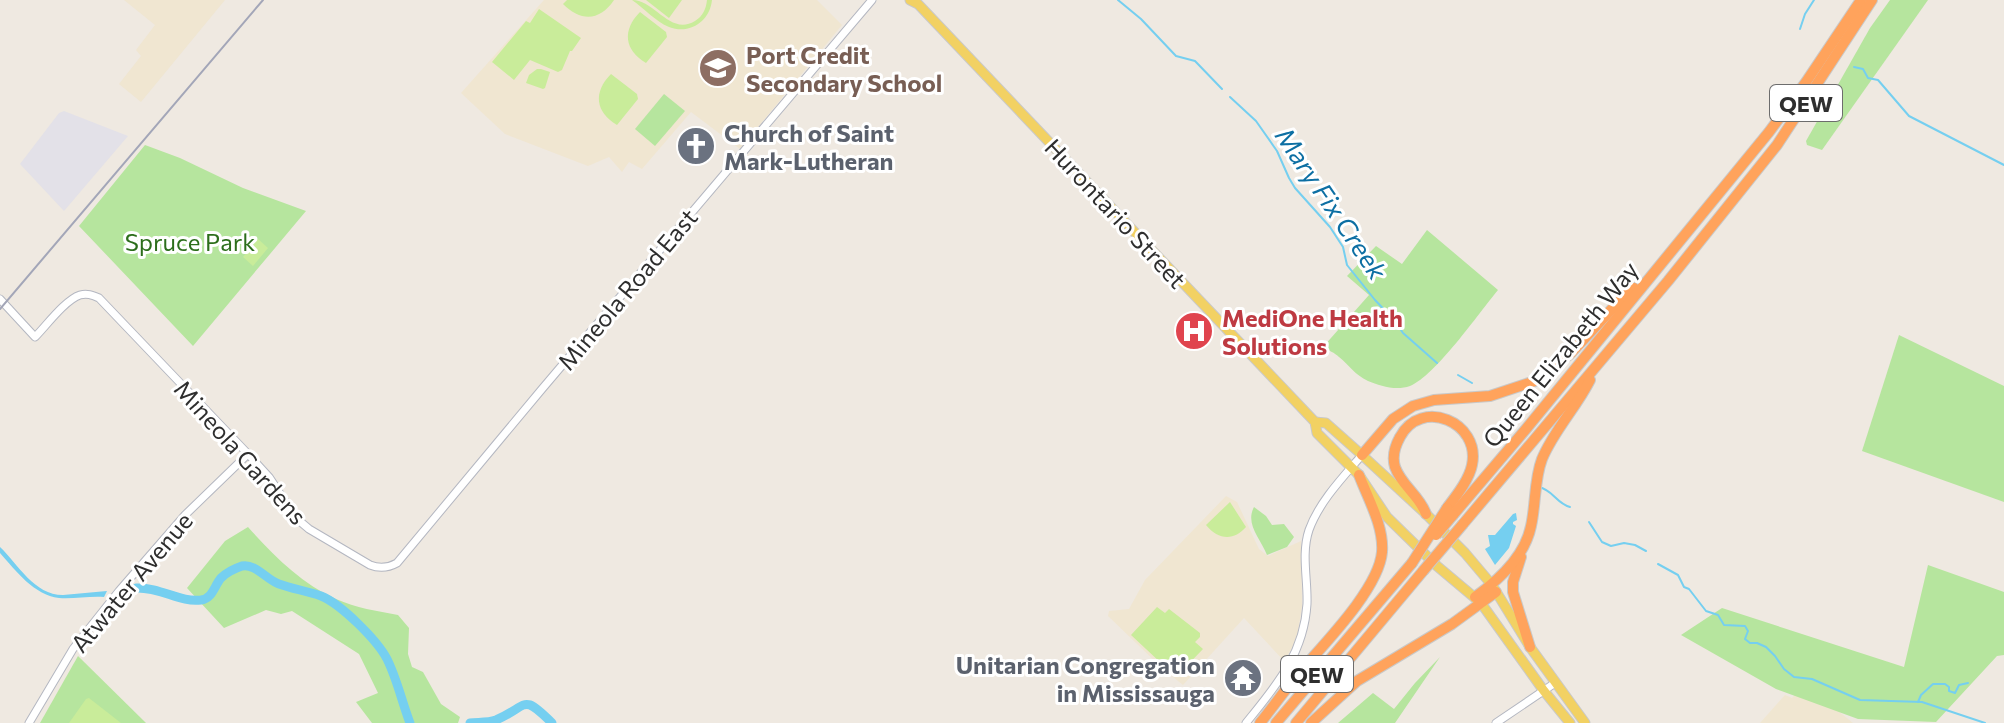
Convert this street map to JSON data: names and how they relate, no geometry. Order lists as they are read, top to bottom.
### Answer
{
  "streets": {
    "highway": ["QEW", "Queen Elizabeth Way"],
    "main road": ["Hurontario Street"],
    "street": ["Mineola Road East", "Mineola Gardens", "Atwater Avenue"]
  },
  "crossings": [
    ["Mineola Road East", "Mineola Gardens"],
    ["Mineola Gardens", "Atwater Avenue"]
  ],
  "water": ["Mary Fix Creek"],
  "parks": ["Spruce Park"],
  "places": {
    "school or university": ["Port Credit Secondary School"],
    "church": ["Church of Saint Mark-Lutheran"],
    "hospital": ["MediOne Health Solutions"],
    "temple": ["Unitarian Congregation in Mississauga"]
  }
}
